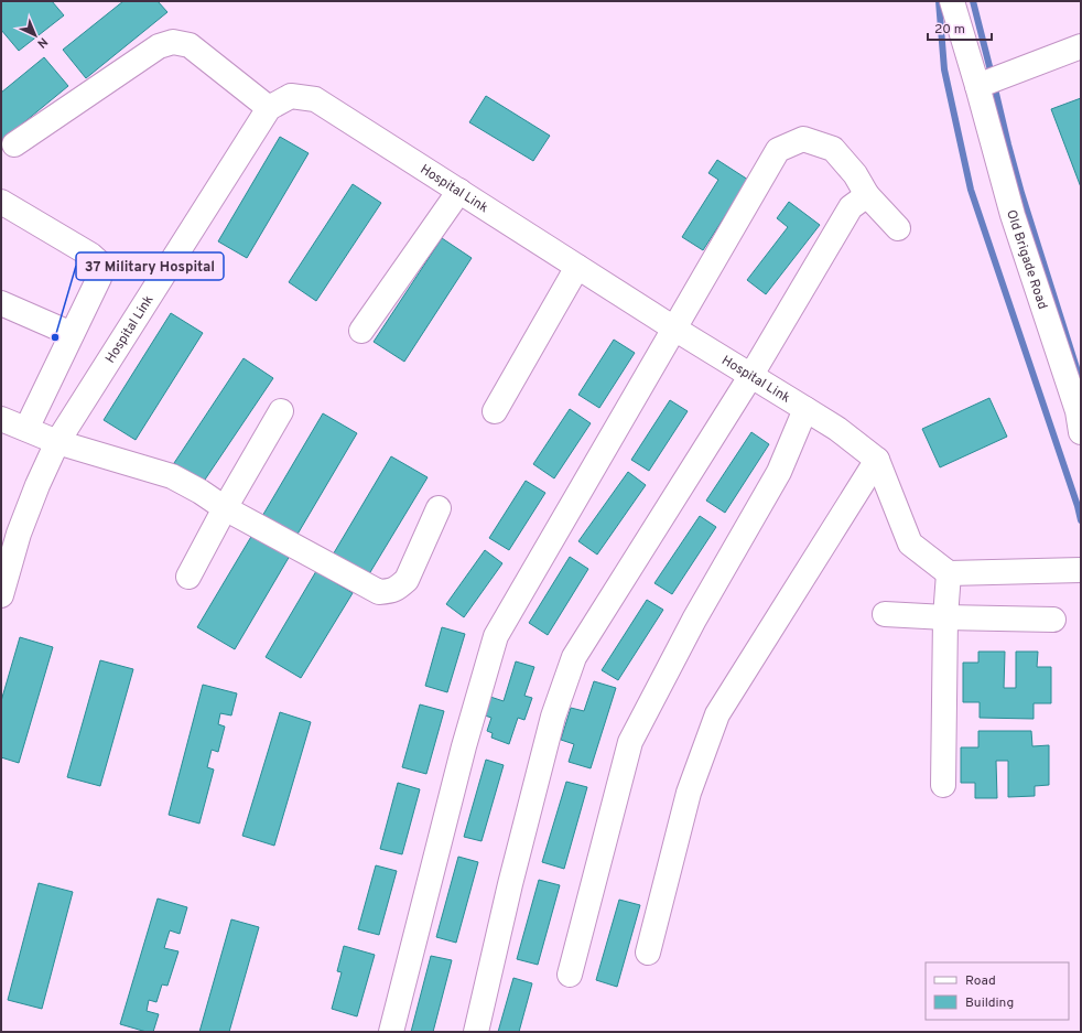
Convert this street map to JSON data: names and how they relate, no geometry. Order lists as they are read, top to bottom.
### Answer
{
  "streets": {
    "street": ["Hospital Link", "Old Brigade Road"]
  },
  "places": ["37 Military Hospital"],
  "legend": ["Road", "Building"],
  "scale_bar": "20 m",
  "north": "bottom right"
}
